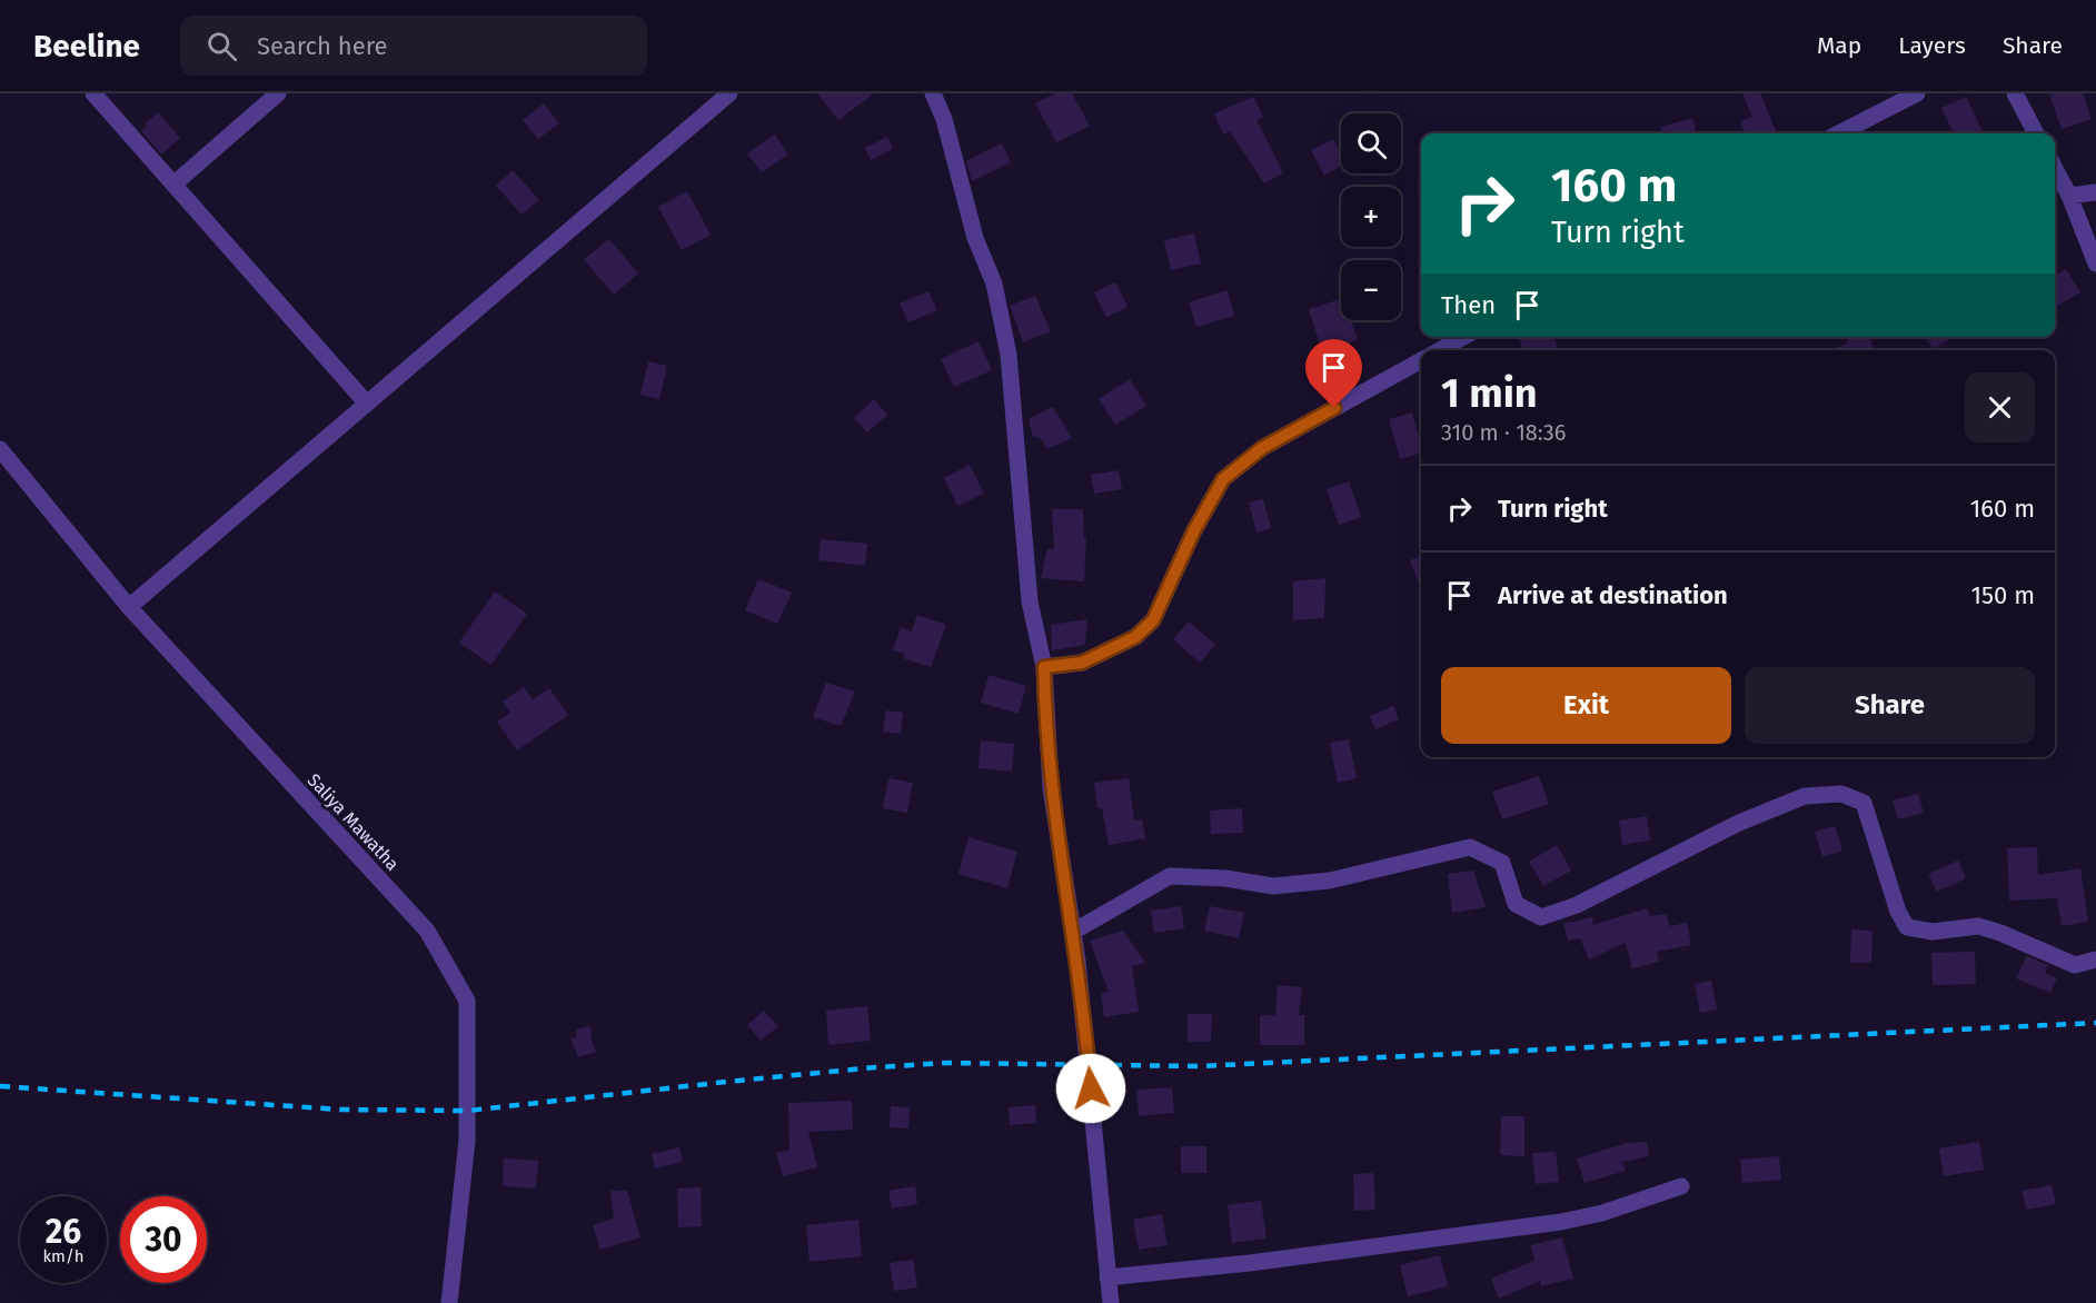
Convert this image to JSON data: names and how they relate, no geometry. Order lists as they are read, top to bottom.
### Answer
{
  "streets": {
    "street": ["Saliya Mawatha"]
  },
  "page": {
    "header": "Beeline",
    "search": "Search here",
    "nav": ["Map", "Layers", "Share"],
    "map_buttons": ["+", "−"],
    "turn": ["160 m", "Turn right"],
    "then": "Then",
    "heading": ["1 min", "310 m · 18:36"],
    "list": [
      {
        "name": "Turn right",
        "value": "160 m"
      },
      {
        "name": "Arrive at destination",
        "value": "150 m"
      }
    ],
    "buttons": ["Exit", "Share"],
    "speed": "26 km/h",
    "limit": "30"
  }
}
